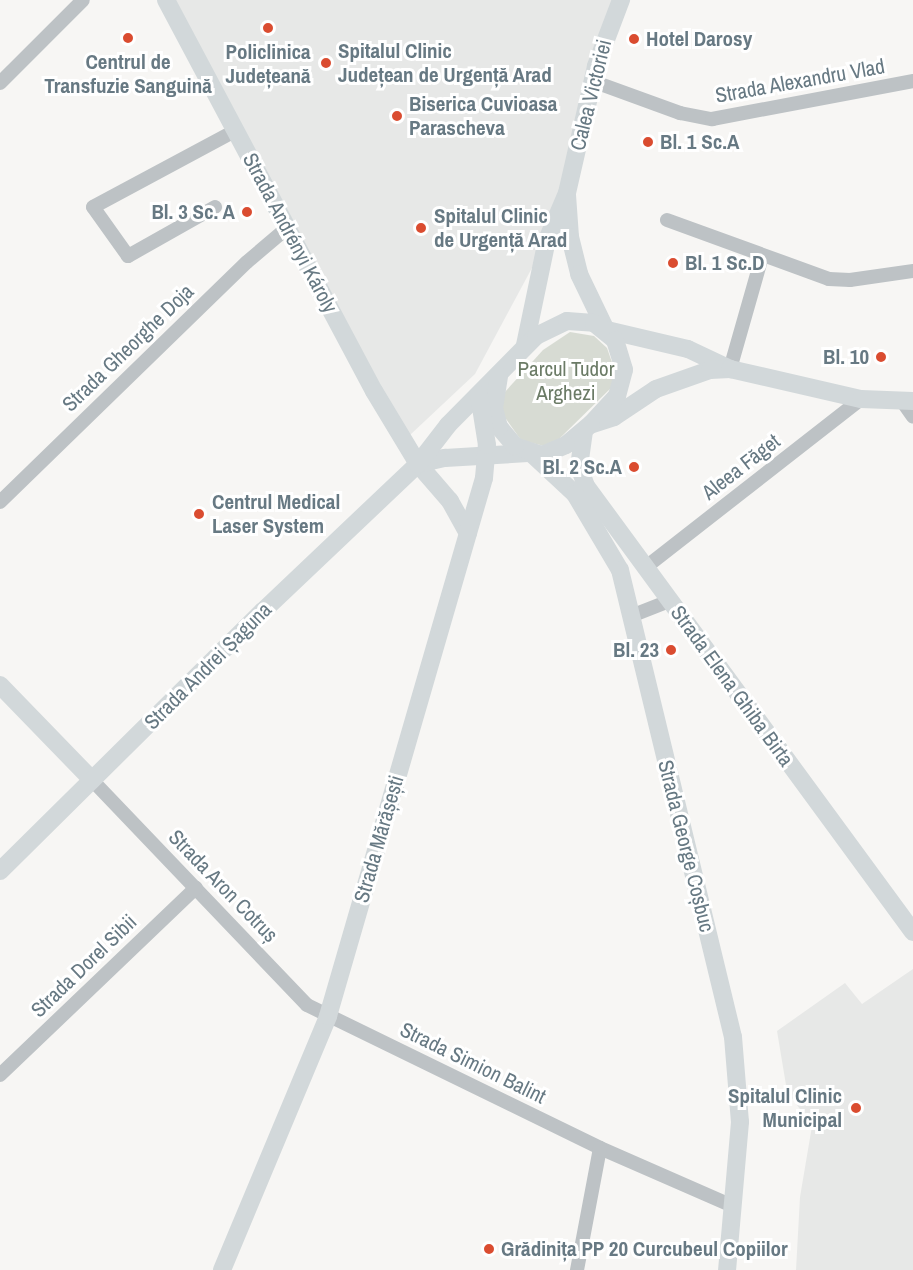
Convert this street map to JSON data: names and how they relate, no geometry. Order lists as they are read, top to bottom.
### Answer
{
  "streets": {
    "main road": [
      "Calea Victoriei",
      "Strada Andrényi Károly",
      "Strada Andrei Șaguna",
      "Strada Elena Ghiba Birta",
      "Strada Mărășești",
      "Strada George Coșbuc"
    ],
    "street": [
      "Strada Alexandru Vlad",
      "Strada Gheorghe Doja",
      "Aleea Făget",
      "Strada Aron Cotruș",
      "Strada Dorel Sibii",
      "Strada Simion Balint"
    ]
  },
  "crossings": [
    ["Strada Alexandru Vlad", "Calea Victoriei"],
    ["Calea Victoriei", "Strada Andrei Șaguna"],
    ["Calea Victoriei", "Strada Elena Ghiba Birta"],
    ["Calea Victoriei", "Strada George Coșbuc"],
    ["Strada Andrényi Károly", "Strada Gheorghe Doja"],
    ["Strada Andrényi Károly", "Strada Andrei Șaguna"],
    ["Aleea Făget", "Strada Elena Ghiba Birta"],
    ["Strada Andrei Șaguna", "Strada Elena Ghiba Birta"],
    ["Strada Andrei Șaguna", "Strada Mărășești"],
    ["Strada Andrei Șaguna", "Strada George Coșbuc"],
    ["Strada Andrei Șaguna", "Strada Aron Cotruș"],
    ["Strada Elena Ghiba Birta", "Strada George Coșbuc"],
    ["Strada Mărășești", "Strada Aron Cotruș"],
    ["Strada Mărășești", "Strada Simion Balint"],
    ["Strada George Coșbuc", "Strada Simion Balint"],
    ["Strada Aron Cotruș", "Strada Dorel Sibii"],
    ["Strada Aron Cotruș", "Strada Simion Balint"]
  ],
  "parks": ["Parcul Tudor Arghezi"],
  "places": [
    "Policlinica Județeană",
    "Centrul de Transfuzie Sanguină",
    "Hotel Darosy",
    "Spitalul Clinic Județean de Urgență Arad",
    "Biserica Cuvioasa Parascheva",
    "Bl. 1 Sc.A",
    "Bl. 3 Sc. A",
    "Spitalul Clinic de Urgență Arad",
    "Bl. 1 Sc.D",
    "Bl. 10",
    "Bl. 2 Sc.A",
    "Centrul Medical Laser System",
    "Bl. 23",
    "Spitalul Clinic Municipal",
    "Grădinița PP 20 Curcubeul Copiilor"
  ]
}
